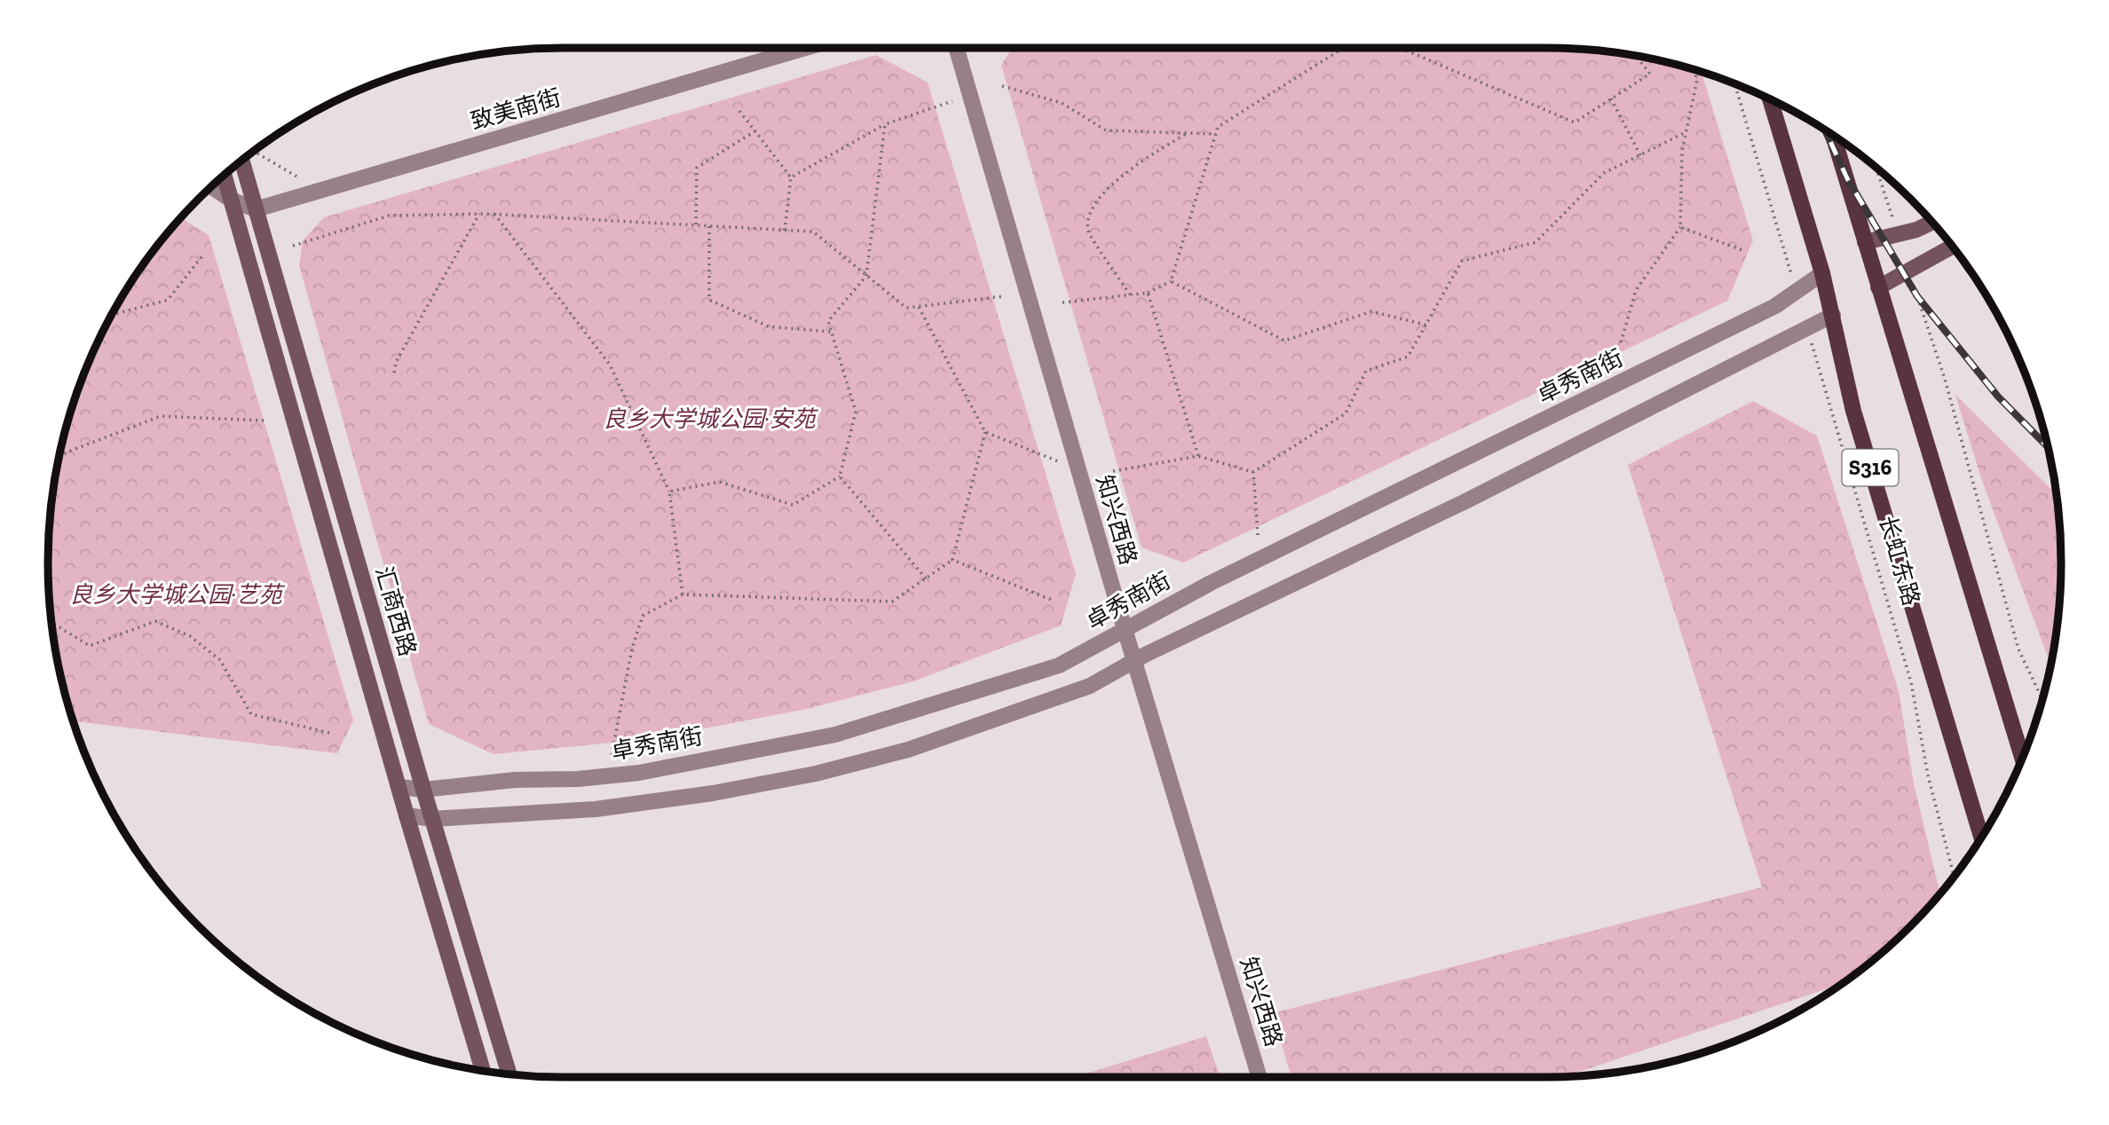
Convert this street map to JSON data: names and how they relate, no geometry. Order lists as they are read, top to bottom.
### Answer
{
  "streets": {
    "main road": ["S316", "长虹东路", "汇商西路"],
    "street": ["致美南街", "卓秀南街", "知兴西路"]
  },
  "crossings": [
    ["致美南街", "汇商西路"],
    ["卓秀南街", "知兴西路"],
    ["卓秀南街", "长虹东路"],
    ["卓秀南街", "汇商西路"]
  ],
  "parks": ["良乡大学城公园·安苑", "良乡大学城公园·艺苑"]
}
